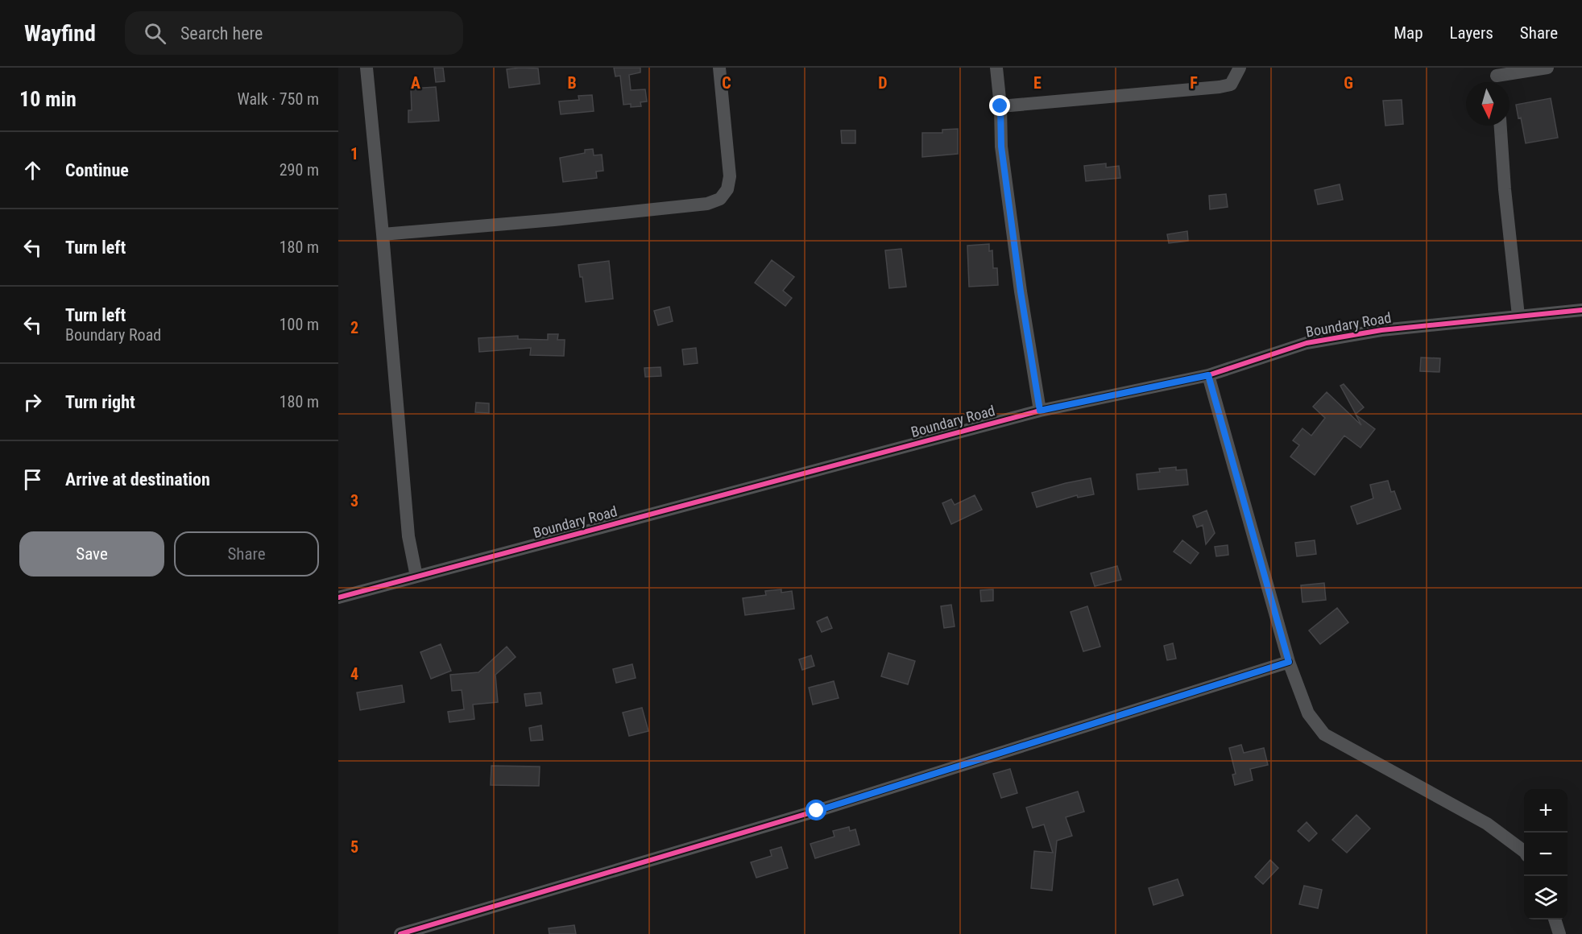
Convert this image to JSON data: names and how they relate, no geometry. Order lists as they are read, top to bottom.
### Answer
{
  "streets": {
    "street": ["Boundary Road"]
  },
  "north": "bottom",
  "page": {
    "header": "Wayfind",
    "search": "Search here",
    "nav": ["Map", "Layers", "Share"],
    "heading": ["10 min", "Walk · 750 m"],
    "list": [
      ["Continue", "290 m"],
      ["Turn left", "180 m"],
      ["Turn left", "Boundary Road", "100 m"],
      ["Turn right", "180 m"],
      "Arrive at destination"
    ],
    "buttons": ["Save", "Share"],
    "map_buttons": ["+", "−"]
  },
  "grid": {
    "columns": [
      "A",
      "B",
      "C",
      "D",
      "E",
      "F",
      "G"
    ],
    "rows": [
      "1",
      "2",
      "3",
      "4",
      "5"
    ]
  }
}
